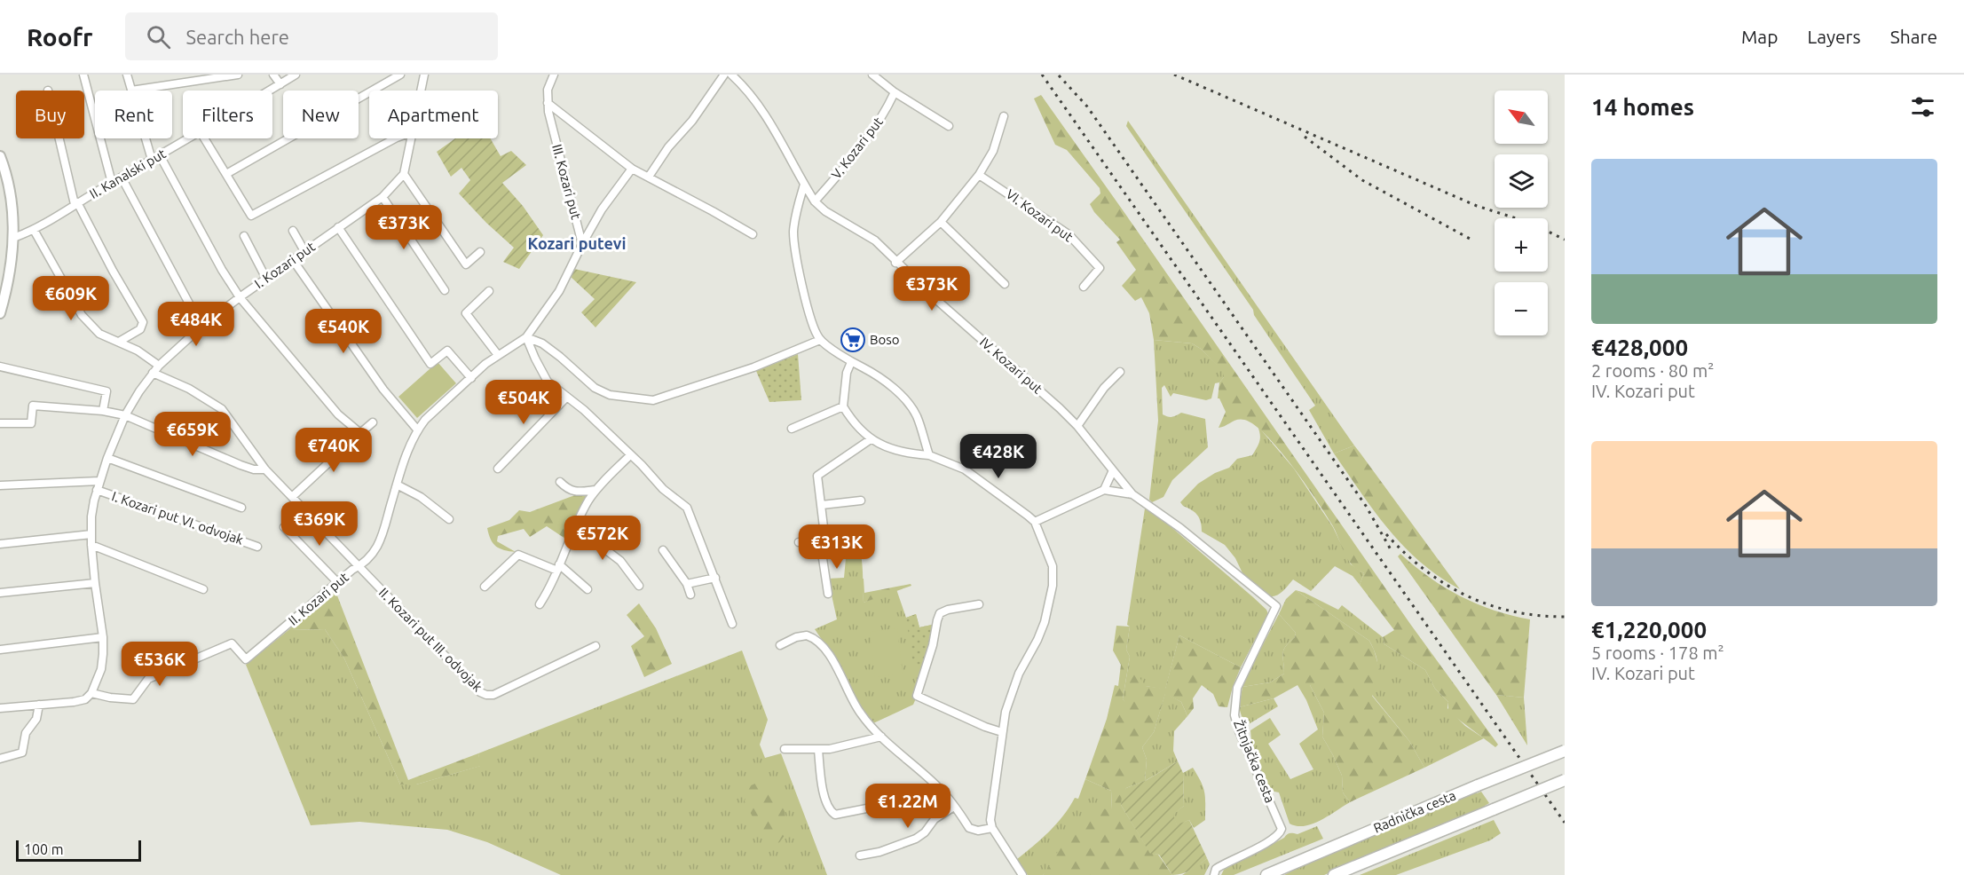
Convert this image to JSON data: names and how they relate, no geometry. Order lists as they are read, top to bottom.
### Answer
{
  "streets": {
    "main road": ["Radnička cesta"],
    "street": [
      "V. Kozari put",
      "II. Kanalski put",
      "III. Kozari put",
      "VI. Kozari put",
      "I. Kozari put",
      "IV. Kozari put",
      "I. Kozari put VI. odvojak",
      "II. Kozari put",
      "II. Kozari put III. odvojak",
      "Žitnjačka cesta"
    ]
  },
  "crossings": [
    ["V. Kozari put", "IV. Kozari put"],
    ["I. Kozari put", "I. Kozari put VI. odvojak"],
    ["I. Kozari put", "II. Kozari put"],
    ["IV. Kozari put", "Žitnjačka cesta"],
    ["II. Kozari put", "II. Kozari put III. odvojak"]
  ],
  "districts": ["Kozari putevi"],
  "places": {
    "supermarket": ["Boso"]
  },
  "scale_bar": "100 m",
  "north": "top left",
  "page": {
    "header": "Roofr",
    "search": "Search here",
    "nav": ["Map", "Layers", "Share"],
    "heading": "14 homes",
    "map_buttons": ["+", "−"],
    "chip": [
      "Buy",
      "Rent",
      "Filters",
      "New",
      "Apartment"
    ],
    "list": [
      {
        "name": "€428,000",
        "note": "2 rooms · 80 m² · IV. Kozari put"
      },
      {
        "name": "€1,220,000",
        "note": "5 rooms · 178 m² · IV. Kozari put"
      }
    ],
    "price": [
      "€373K",
      "€373K",
      "€609K",
      "€484K",
      "€540K",
      "€504K",
      "€659K",
      "€740K",
      "€428K",
      "€369K",
      "€572K",
      "€313K",
      "€536K",
      "€1.22M"
    ],
    "scale": "100 m"
  }
}
